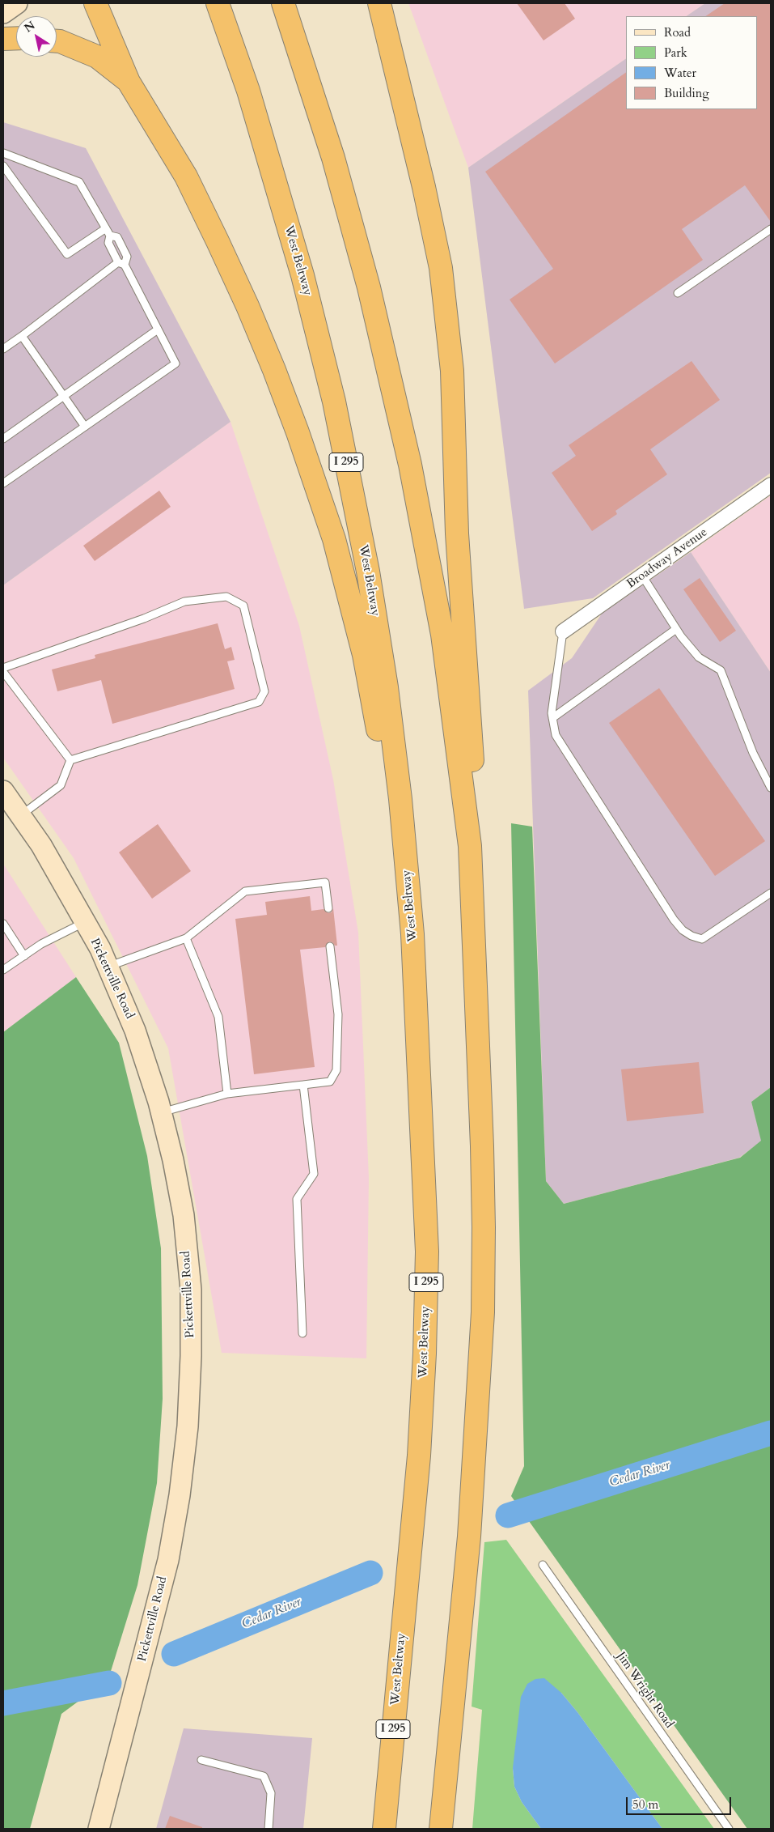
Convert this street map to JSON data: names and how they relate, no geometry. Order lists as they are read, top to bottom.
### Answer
{
  "streets": {
    "highway": ["West Beltway", "I 295"],
    "street": ["Broadway Avenue", "Pickettville Road"],
    "lane": ["Jim Wright Road"]
  },
  "water": ["Cedar River"],
  "legend": [
    "Road",
    "Park",
    "Water",
    "Building"
  ],
  "scale_bar": "50 m",
  "north": "top left"
}
